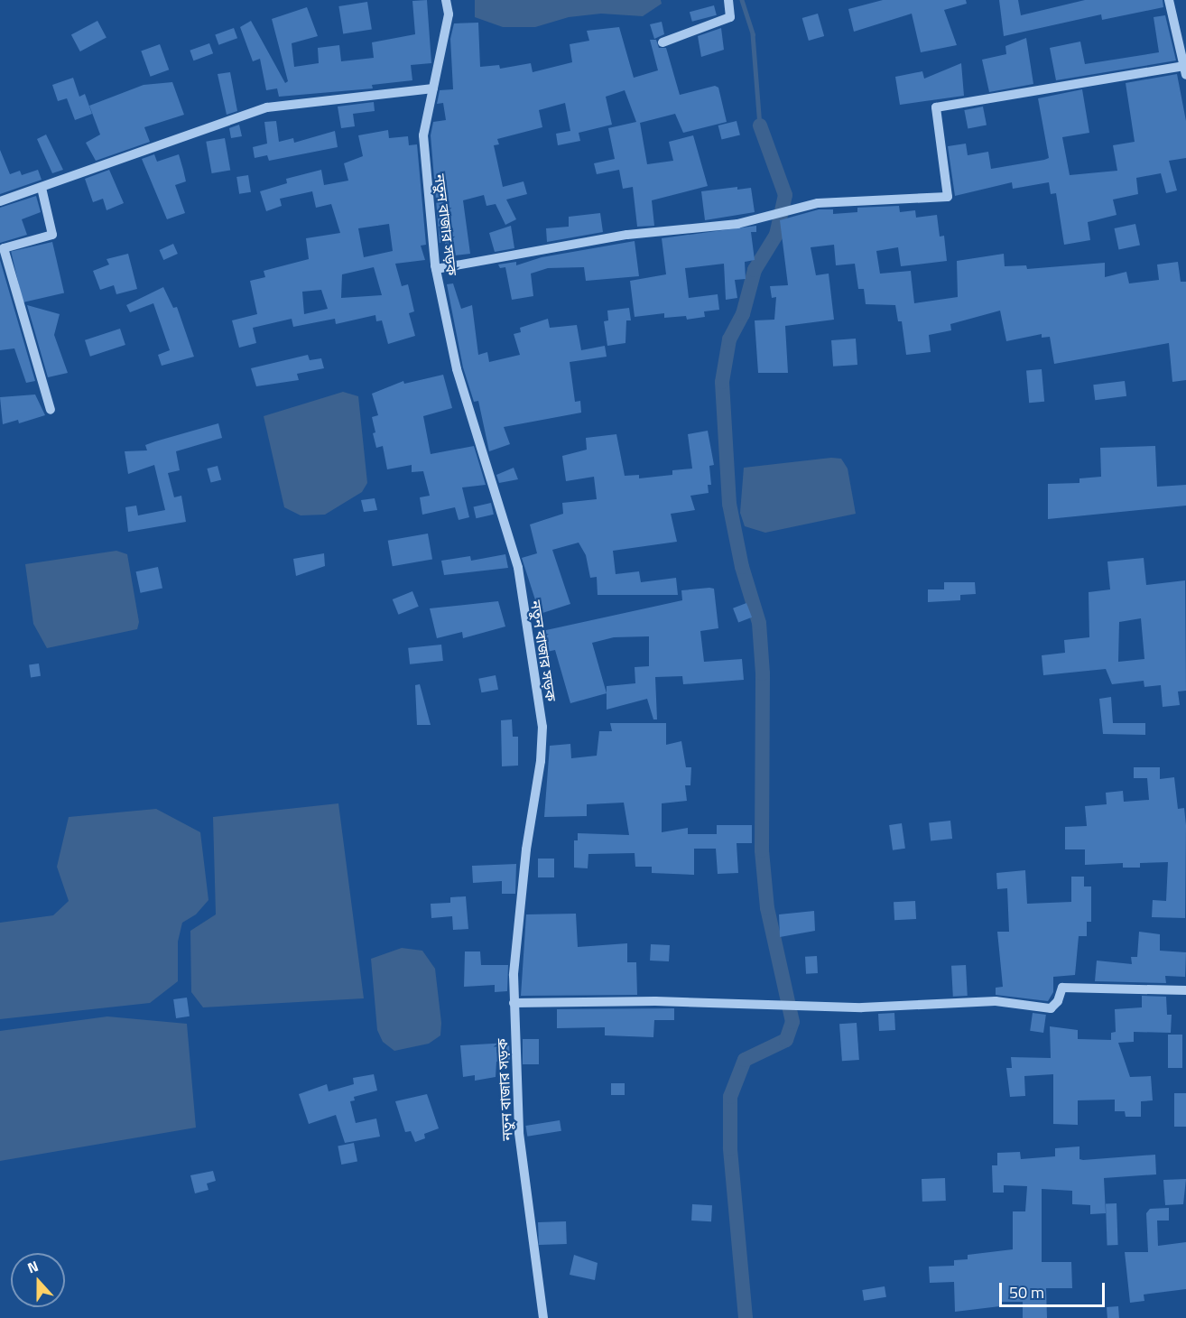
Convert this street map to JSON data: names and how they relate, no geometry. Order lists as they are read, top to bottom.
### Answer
{
  "streets": {
    "street": ["নতুন বাজার সড়ক"]
  },
  "scale_bar": "50 m",
  "north": "top"
}
